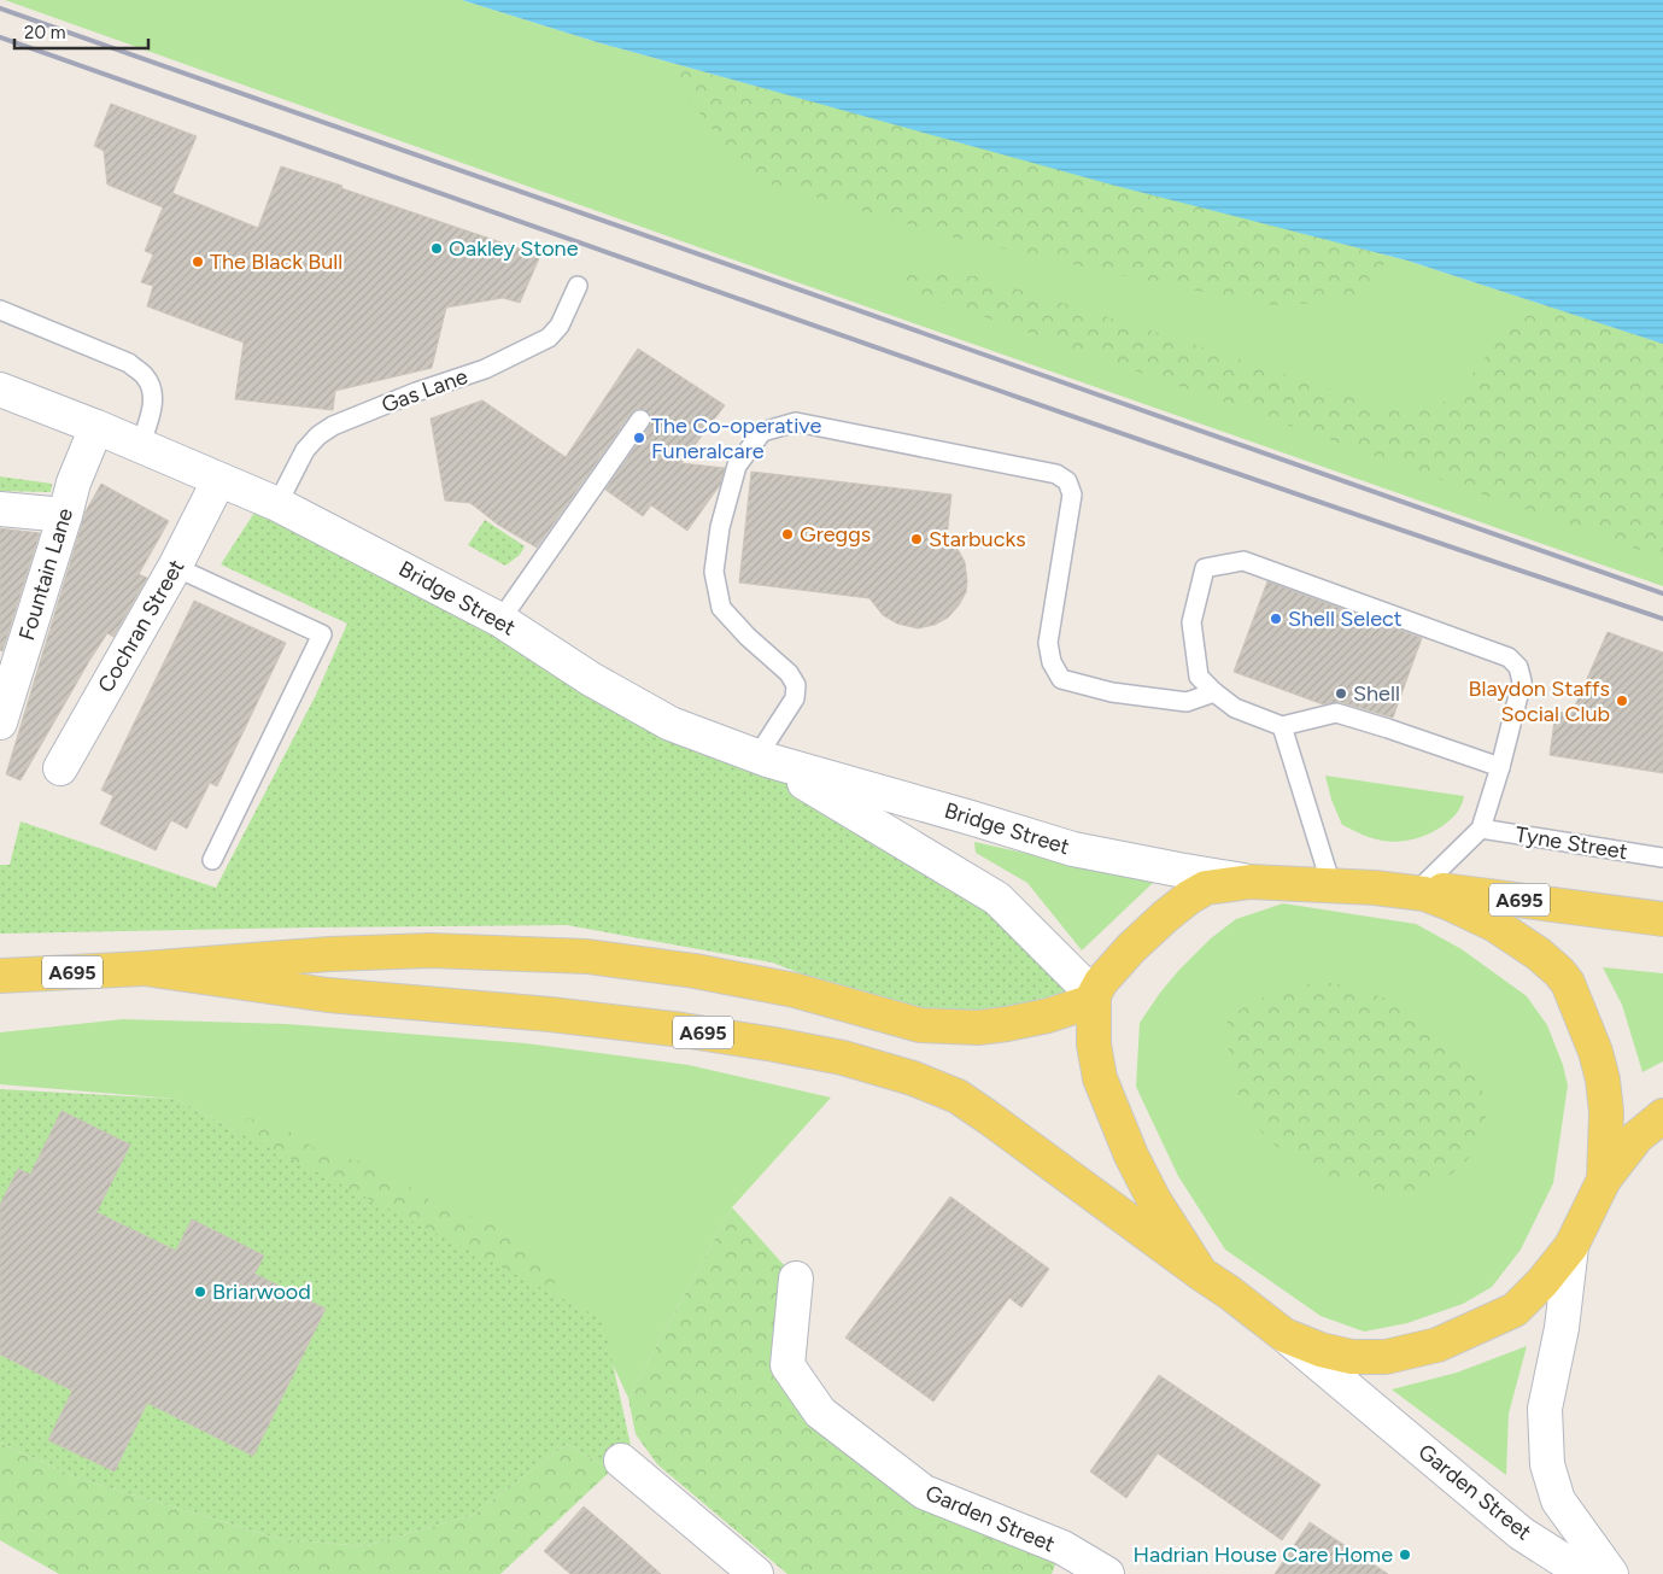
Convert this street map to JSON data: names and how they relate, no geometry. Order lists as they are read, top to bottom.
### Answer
{
  "streets": {
    "main road": ["A695"],
    "street": [
      "Fountain Lane",
      "Bridge Street",
      "Cochran Street",
      "Garden Street"
    ],
    "lane": ["Gas Lane", "Tyne Street"]
  },
  "crossings": [
    ["Gas Lane", "Bridge Street"],
    ["Fountain Lane", "Bridge Street"],
    ["Bridge Street", "Cochran Street"],
    ["Bridge Street", "A695"]
  ],
  "places": [
    "Oakley Stone",
    "The Black Bull",
    "The Co-operative Funeralcare",
    "Greggs",
    "Starbucks",
    "Shell Select",
    "Shell",
    "Blaydon Staffs Social Club",
    "Briarwood",
    "Hadrian House Care Home"
  ],
  "scale_bar": "20 m"
}
